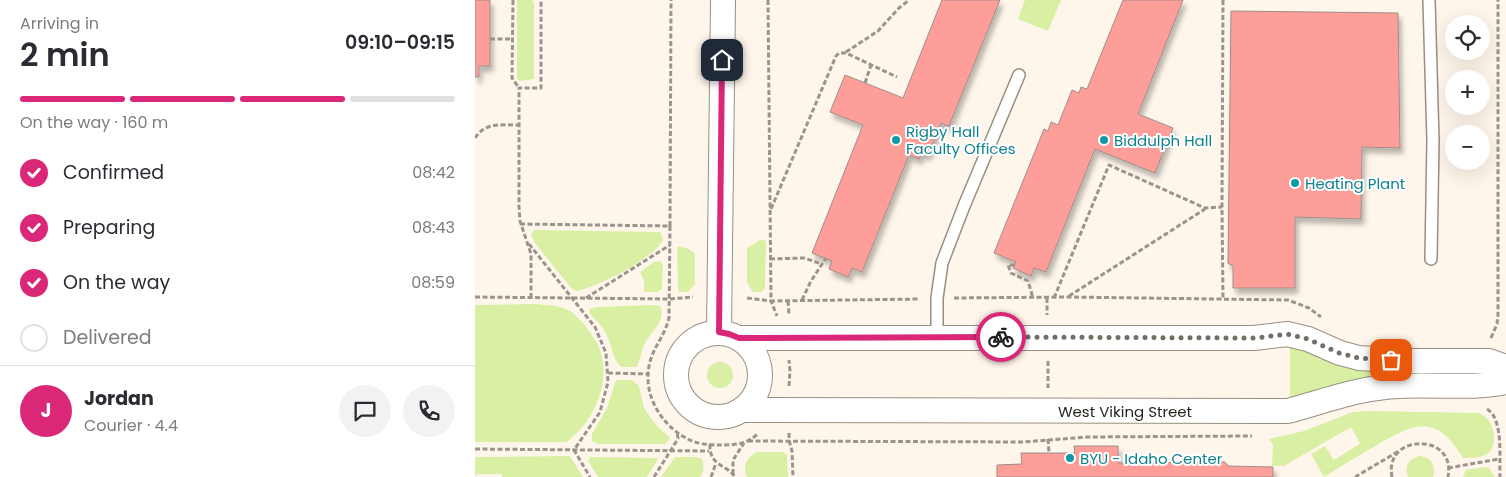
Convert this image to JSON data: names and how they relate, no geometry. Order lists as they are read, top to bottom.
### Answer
{
  "streets": {
    "street": ["West Viking Street"]
  },
  "places": [
    "Rigby Hall Faculty Offices",
    "Biddulph Hall",
    "Heating Plant",
    "BYU - Idaho Center"
  ],
  "page": {
    "heading": ["2 min", "Arriving in", "09:10–09:15"],
    "panel": ["Jordan", "Courier · 4.4"],
    "map_buttons": ["+", "−"],
    "bar": "On the way · 160 m",
    "list": [
      ["Confirmed", "08:42"],
      ["Preparing", "08:43"],
      ["On the way", "08:59"],
      "Delivered"
    ],
    "round": "J"
  }
}
